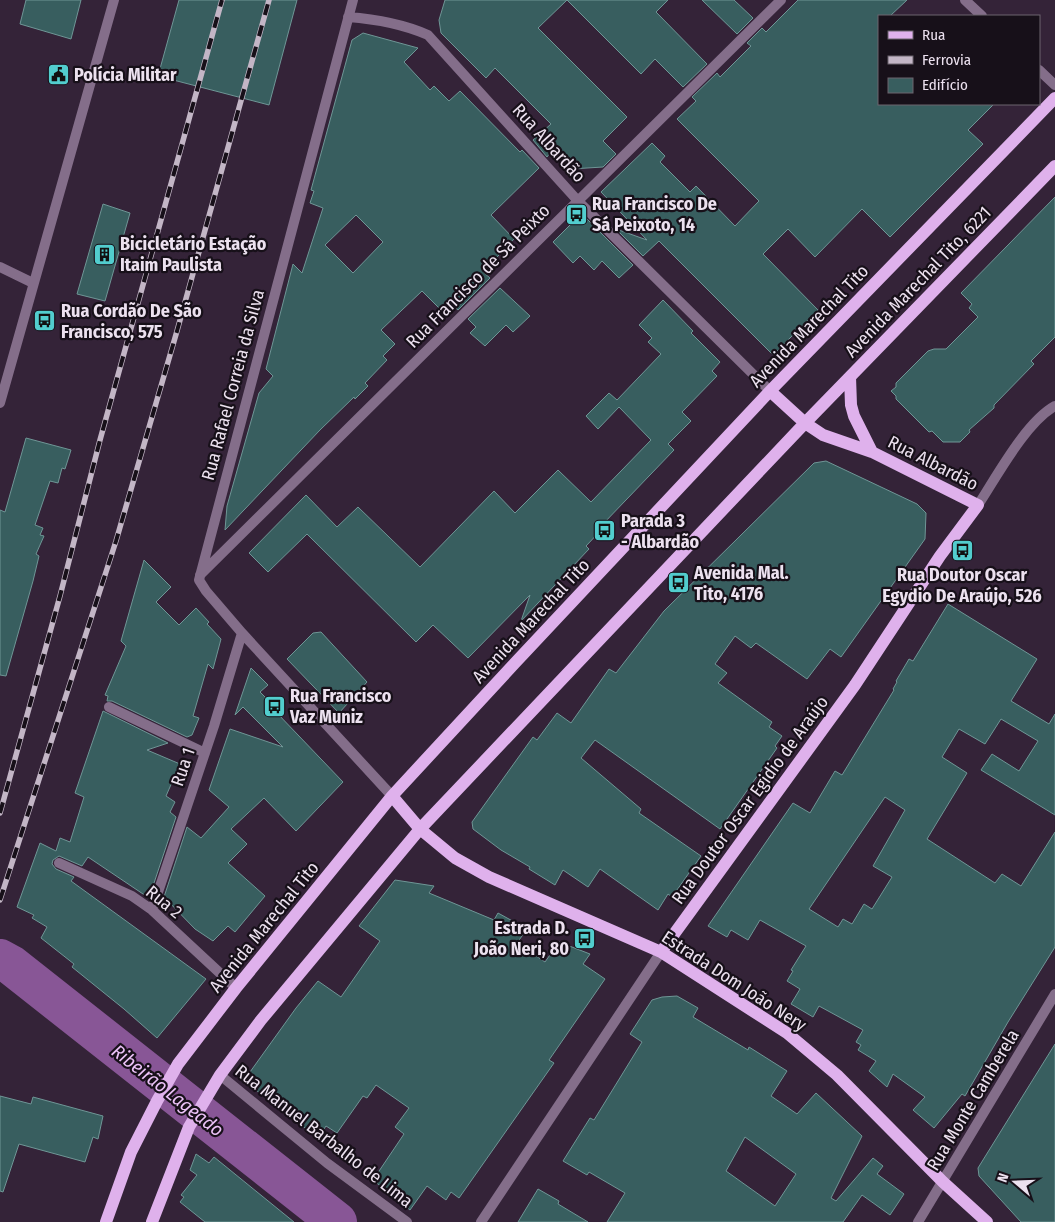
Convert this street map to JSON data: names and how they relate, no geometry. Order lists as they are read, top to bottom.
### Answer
{
  "streets": {
    "main road": [
      "Rua Albardão",
      "Avenida Marechal Tito, 6221",
      "Avenida Marechal Tito",
      "Rua Doutor Oscar Egidio de Araújo",
      "Estrada Dom João Nery"
    ],
    "street": [
      "Rua Francisco de Sá Peixto",
      "Rua Rafael Correia da Silva",
      "Rua 1",
      "Rua 2",
      "Rua Monte Camberela",
      "Rua Manuel Barbalho de Lima"
    ]
  },
  "crossings": [
    ["Rua Albardão", "Rua Francisco de Sá Peixto"],
    ["Rua Albardão", "Avenida Marechal Tito, 6221"],
    ["Rua Albardão", "Avenida Marechal Tito"],
    ["Rua Albardão", "Rua Rafael Correia da Silva"],
    ["Rua Albardão", "Rua Doutor Oscar Egidio de Araújo"],
    ["Rua Francisco de Sá Peixto", "Rua Rafael Correia da Silva"],
    ["Avenida Marechal Tito", "Rua 2"],
    ["Avenida Marechal Tito", "Estrada Dom João Nery"],
    ["Rua 1", "Rua 2"],
    ["Rua Doutor Oscar Egidio de Araújo", "Estrada Dom João Nery"],
    ["Estrada Dom João Nery", "Rua Monte Camberela"]
  ],
  "water": ["Ribeirão Lageado"],
  "places": {
    "public building": ["Polícia Militar"],
    "bus stop": [
      "Rua Francisco De Sá Peixoto, 14",
      "Rua Cordão De São Francisco, 575",
      "Parada 3 - Albardão",
      "Rua Doutor Oscar Egydio De Araújo, 526",
      "Avenida Mal. Tito, 4176",
      "Rua Francisco Vaz Muniz",
      "Estrada D. João Neri, 80"
    ],
    "building": ["Bicicletário Estação Itaim Paulista"]
  },
  "legend": ["Rua", "Ferrovia", "Edifício"],
  "north": "left"
}
